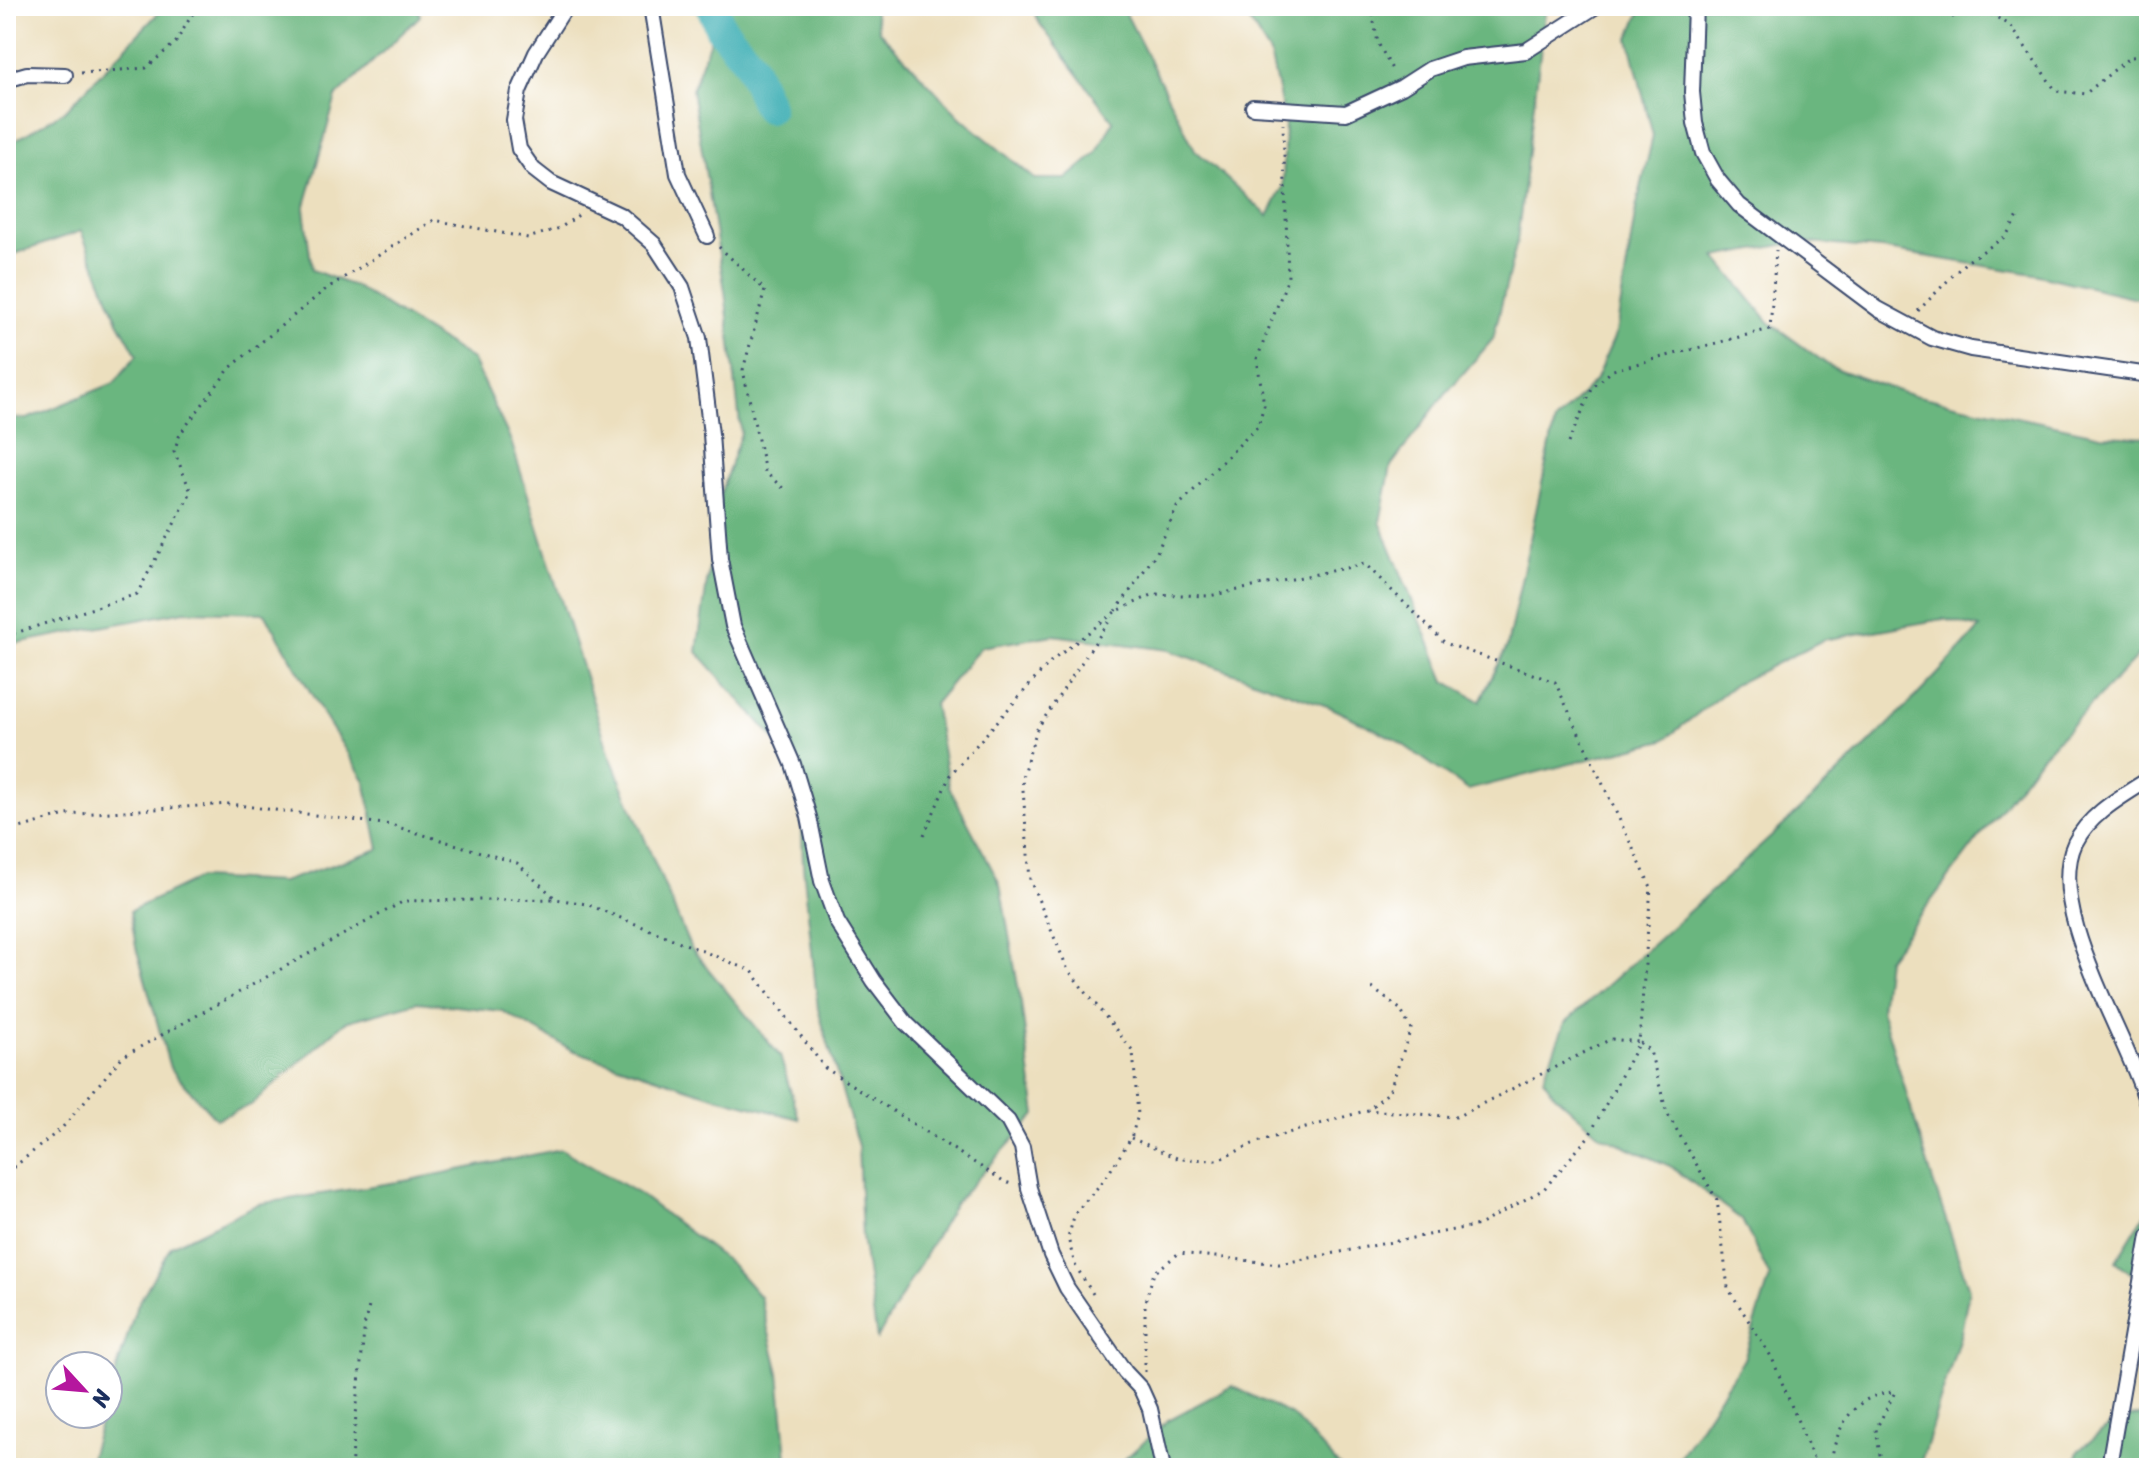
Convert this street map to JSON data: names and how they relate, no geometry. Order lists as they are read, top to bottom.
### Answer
{
  "north": "bottom right"
}
